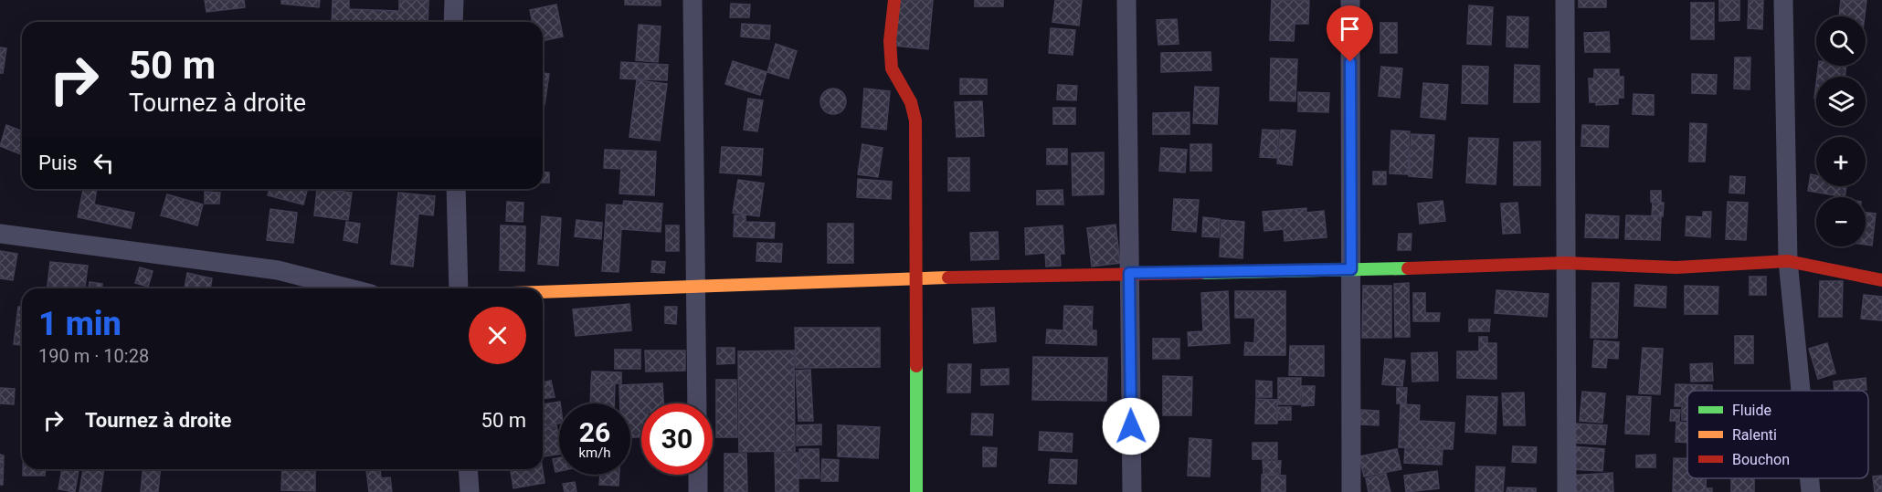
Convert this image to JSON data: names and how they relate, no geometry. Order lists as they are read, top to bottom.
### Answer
{
  "legend": ["Fluide", "Ralenti", "Bouchon"],
  "page": {
    "map_buttons": ["+", "−"],
    "turn": ["50 m", "Tournez à droite"],
    "then": "Puis",
    "heading": ["1 min", "190 m · 10:28"],
    "list": [
      {
        "name": "Tournez à droite",
        "value": "50 m"
      }
    ],
    "speed": "26 km/h",
    "limit": "30"
  }
}
